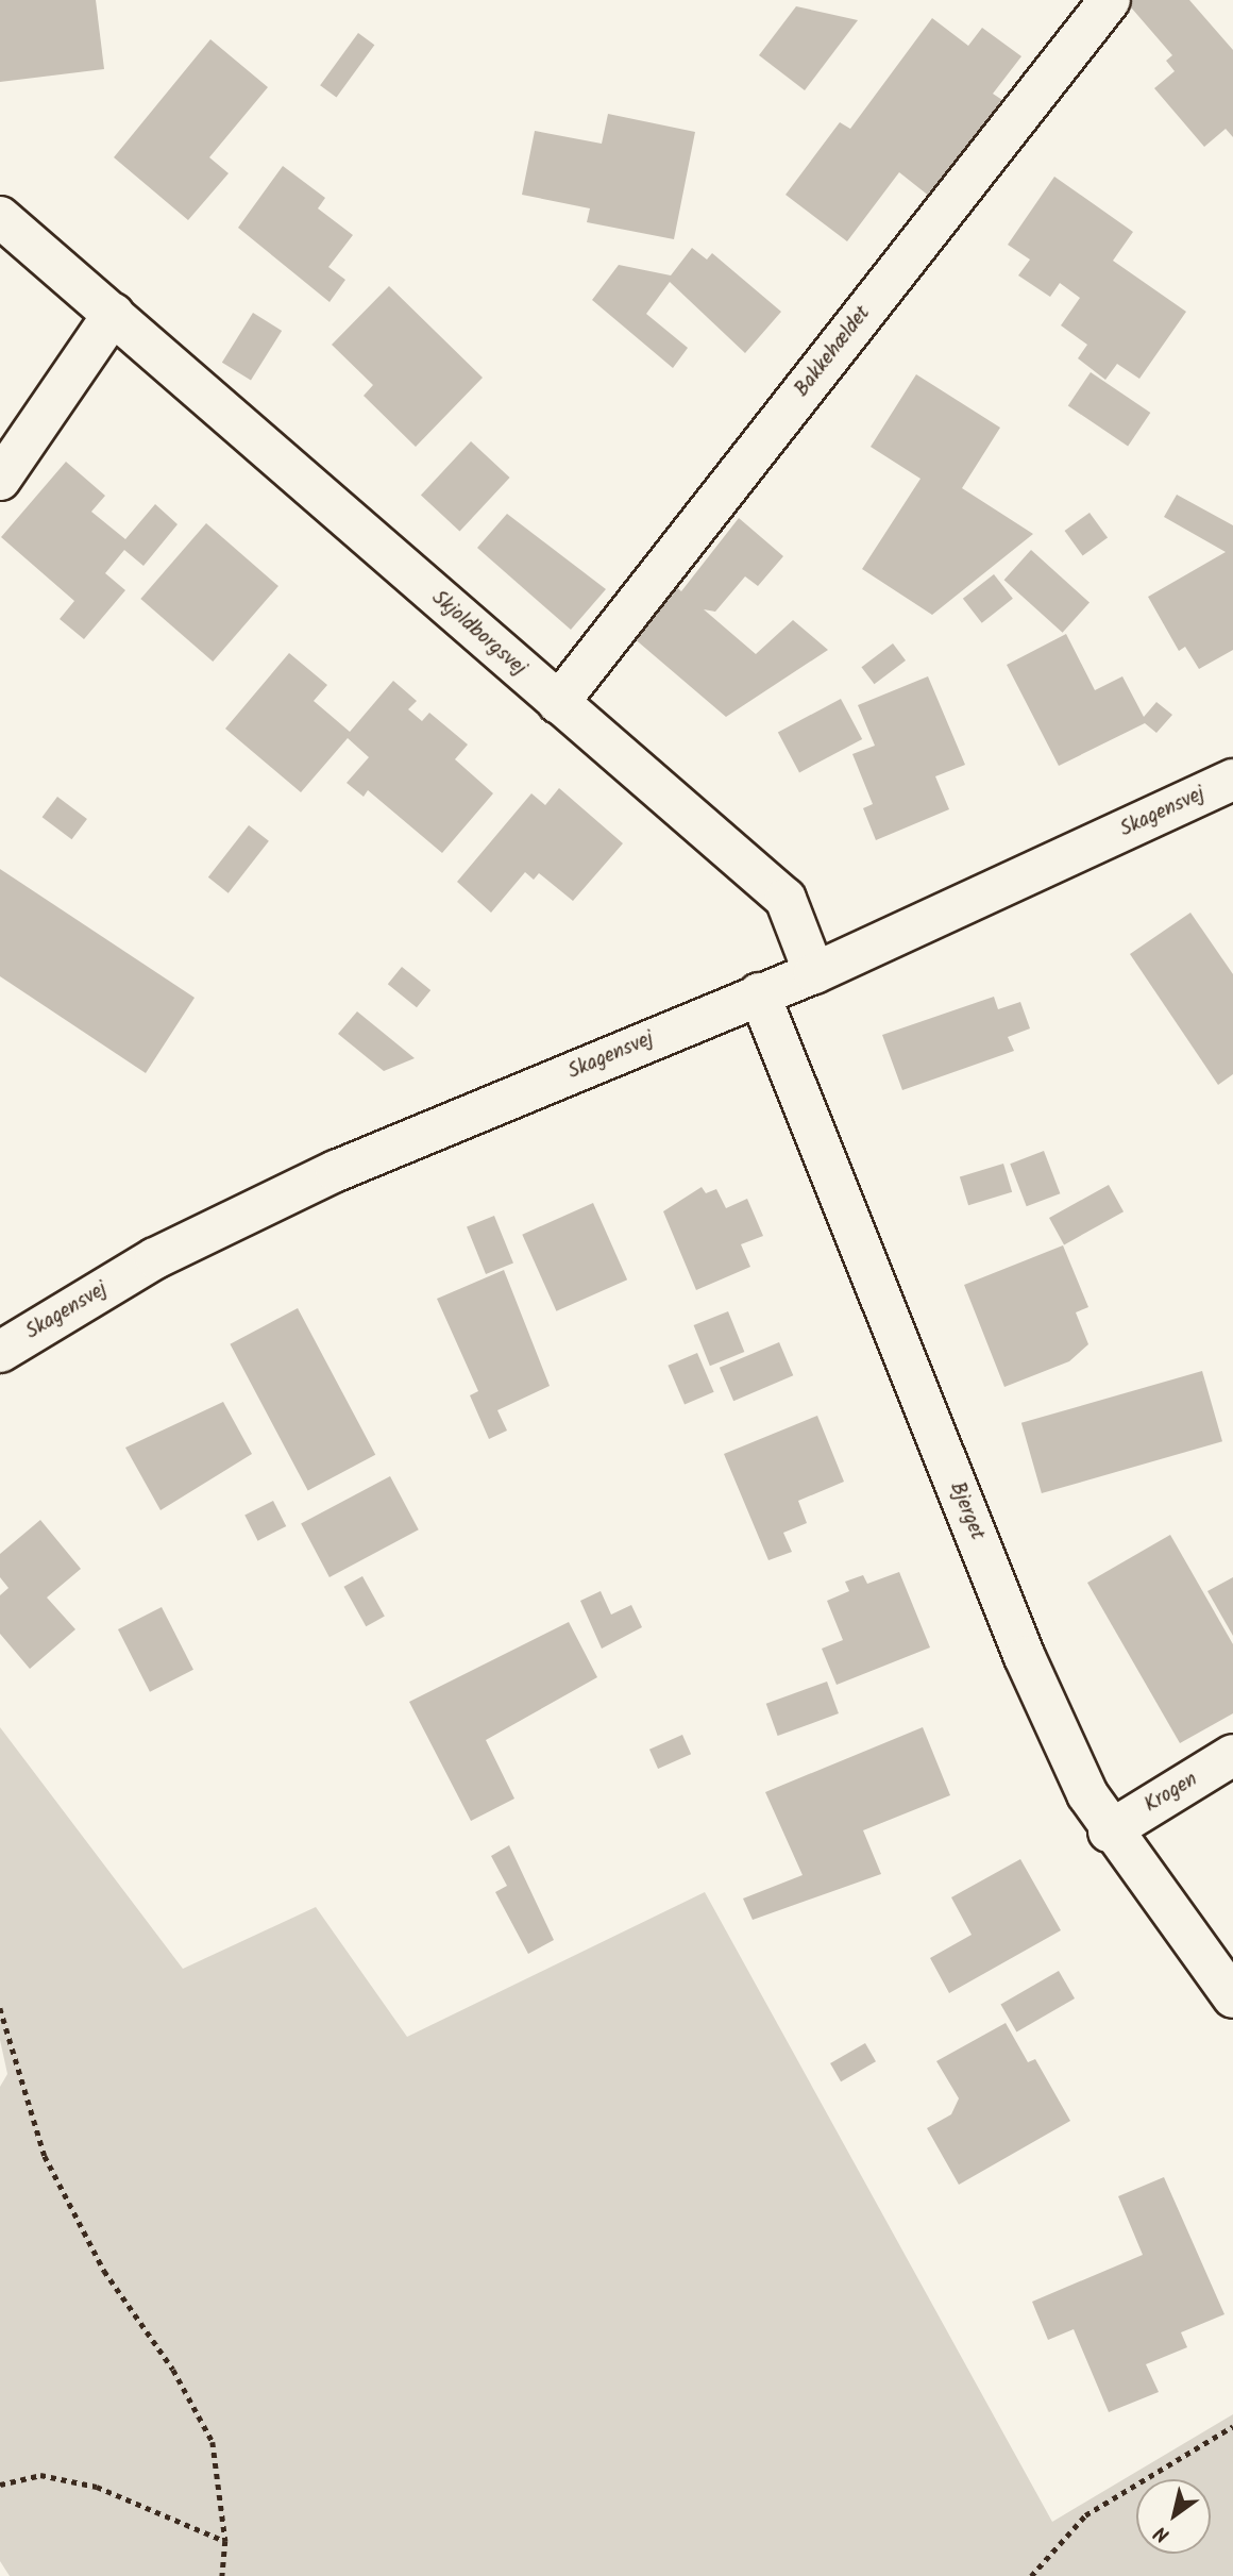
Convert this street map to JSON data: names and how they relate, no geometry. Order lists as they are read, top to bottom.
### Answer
{
  "streets": {
    "street": [
      "Bakkehældet",
      "Skjoldborgsvej",
      "Skagensvej",
      "Bjerget",
      "Krogen"
    ]
  },
  "crossings": [
    ["Bakkehældet", "Skjoldborgsvej"],
    ["Skjoldborgsvej", "Skagensvej"],
    ["Skagensvej", "Bjerget"],
    ["Bjerget", "Krogen"]
  ],
  "north": "bottom left"
}
